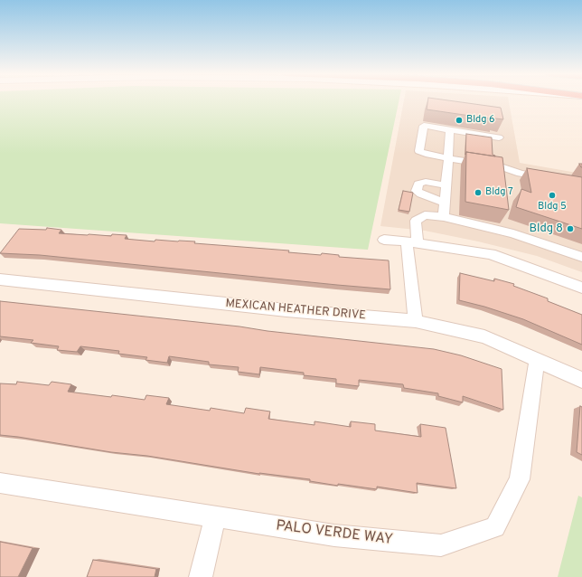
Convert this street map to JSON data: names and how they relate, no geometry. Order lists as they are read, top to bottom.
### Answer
{
  "streets": {
    "street": ["MEXICAN HEATHER DRIVE", "PALO VERDE WAY"]
  },
  "crossings": [
    ["MEXICAN HEATHER DRIVE", "PALO VERDE WAY"]
  ],
  "places": [
    "Bldg 6",
    "Bldg 7",
    "Bldg 5",
    "Bldg 8"
  ]
}
